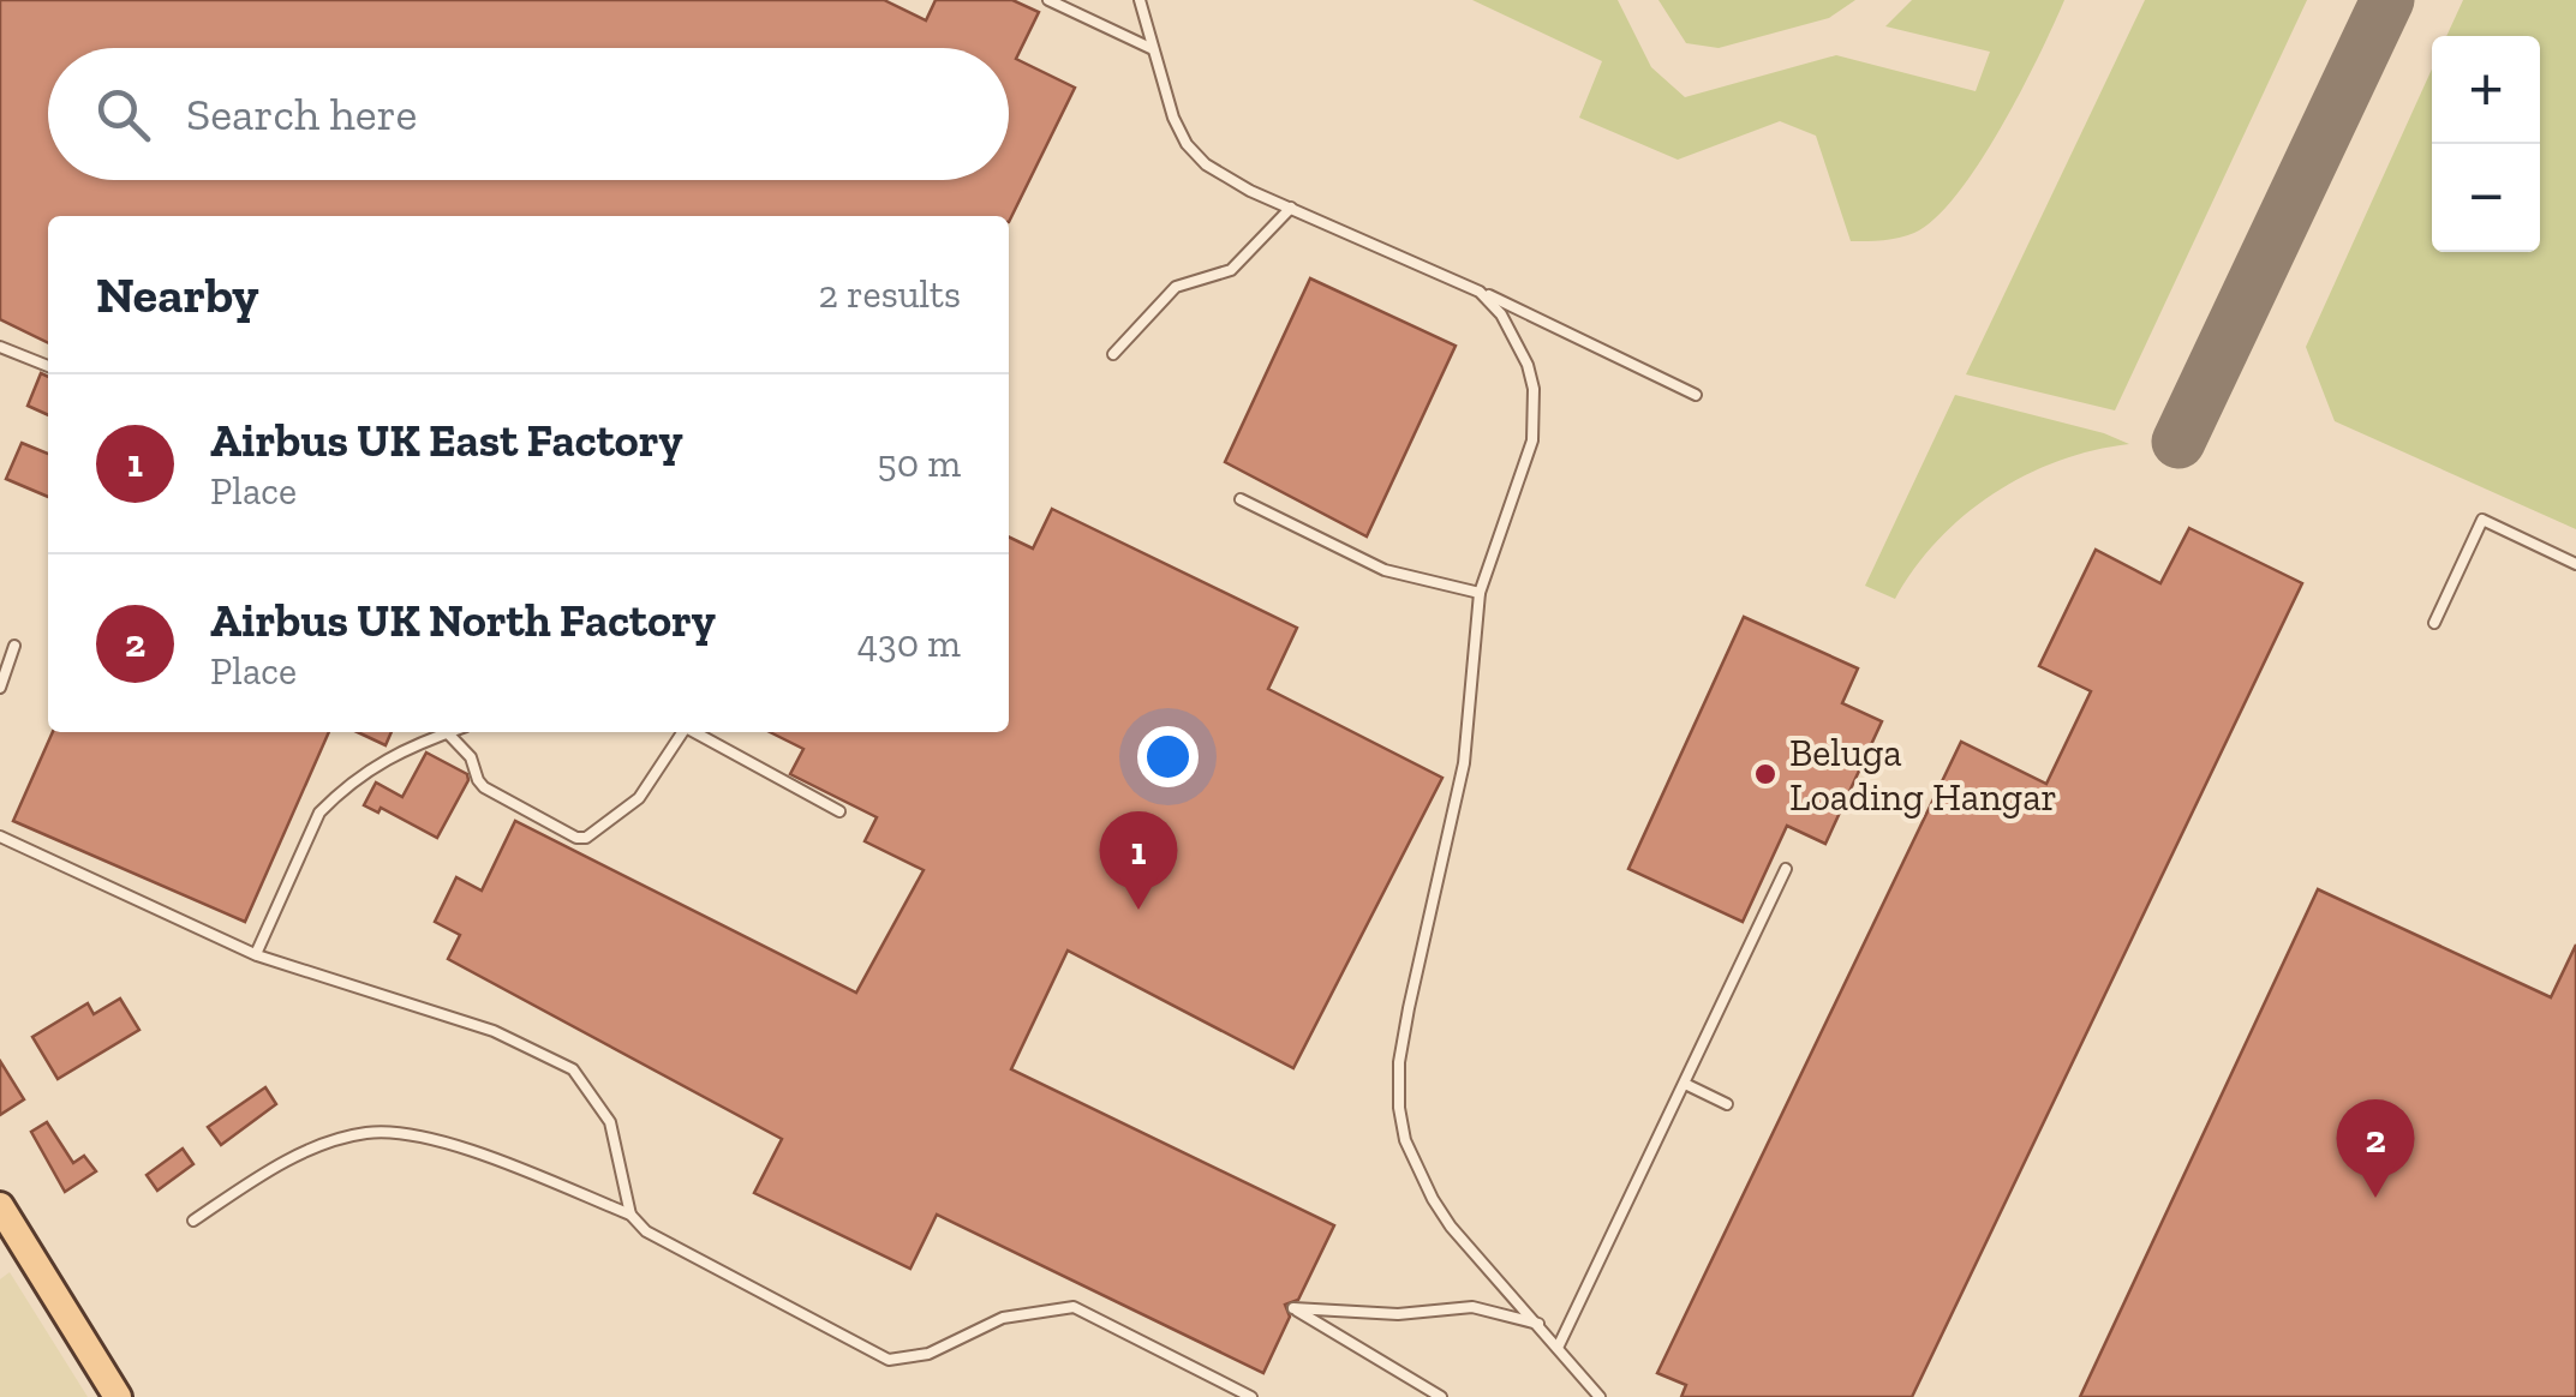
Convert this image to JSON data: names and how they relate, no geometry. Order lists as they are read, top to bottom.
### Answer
{
  "places": ["Beluga Loading Hangar"],
  "page": {
    "map_buttons": ["+", "−"],
    "search": "Search here",
    "heading": ["Nearby", "2 results"],
    "list": [
      {
        "mark": "1",
        "name": "Airbus UK East Factory",
        "note": "Place",
        "value": "50 m"
      },
      {
        "mark": "2",
        "name": "Airbus UK North Factory",
        "note": "Place",
        "value": "430 m"
      }
    ],
    "pins": ["1", "2"]
  }
}
